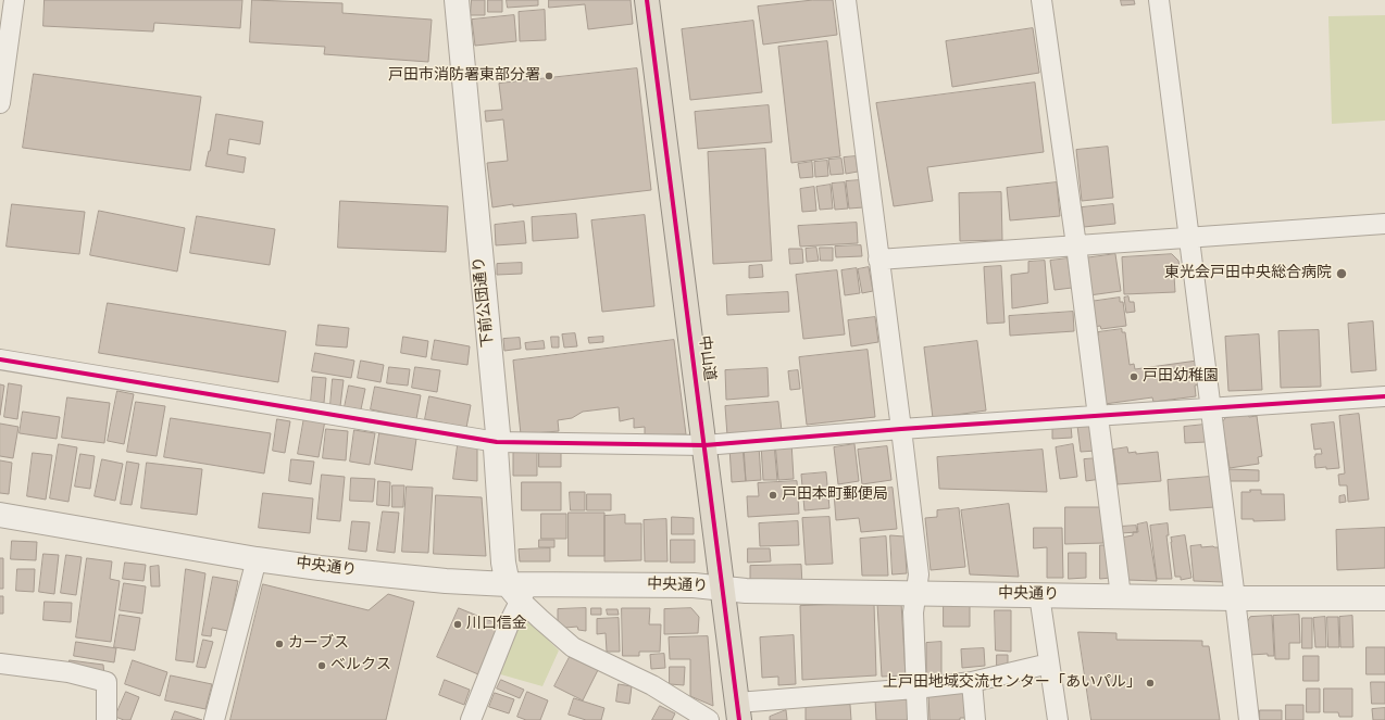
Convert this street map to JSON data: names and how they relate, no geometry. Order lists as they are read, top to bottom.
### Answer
{
  "streets": {
    "highway": ["中山道"],
    "street": ["下前公団通り", "中央通り"]
  },
  "crossings": [
    ["下前公団通り", "中央通り"],
    ["中山道", "中央通り"]
  ],
  "places": [
    "戸田市消防署東部分署",
    "東光会戸田中央総合病院",
    "戸田幼稚園",
    "戸田本町郵便局",
    "川口信金",
    "カーブス",
    "ベルクス",
    "上戸田地域交流センター「あいパル」"
  ]
}
